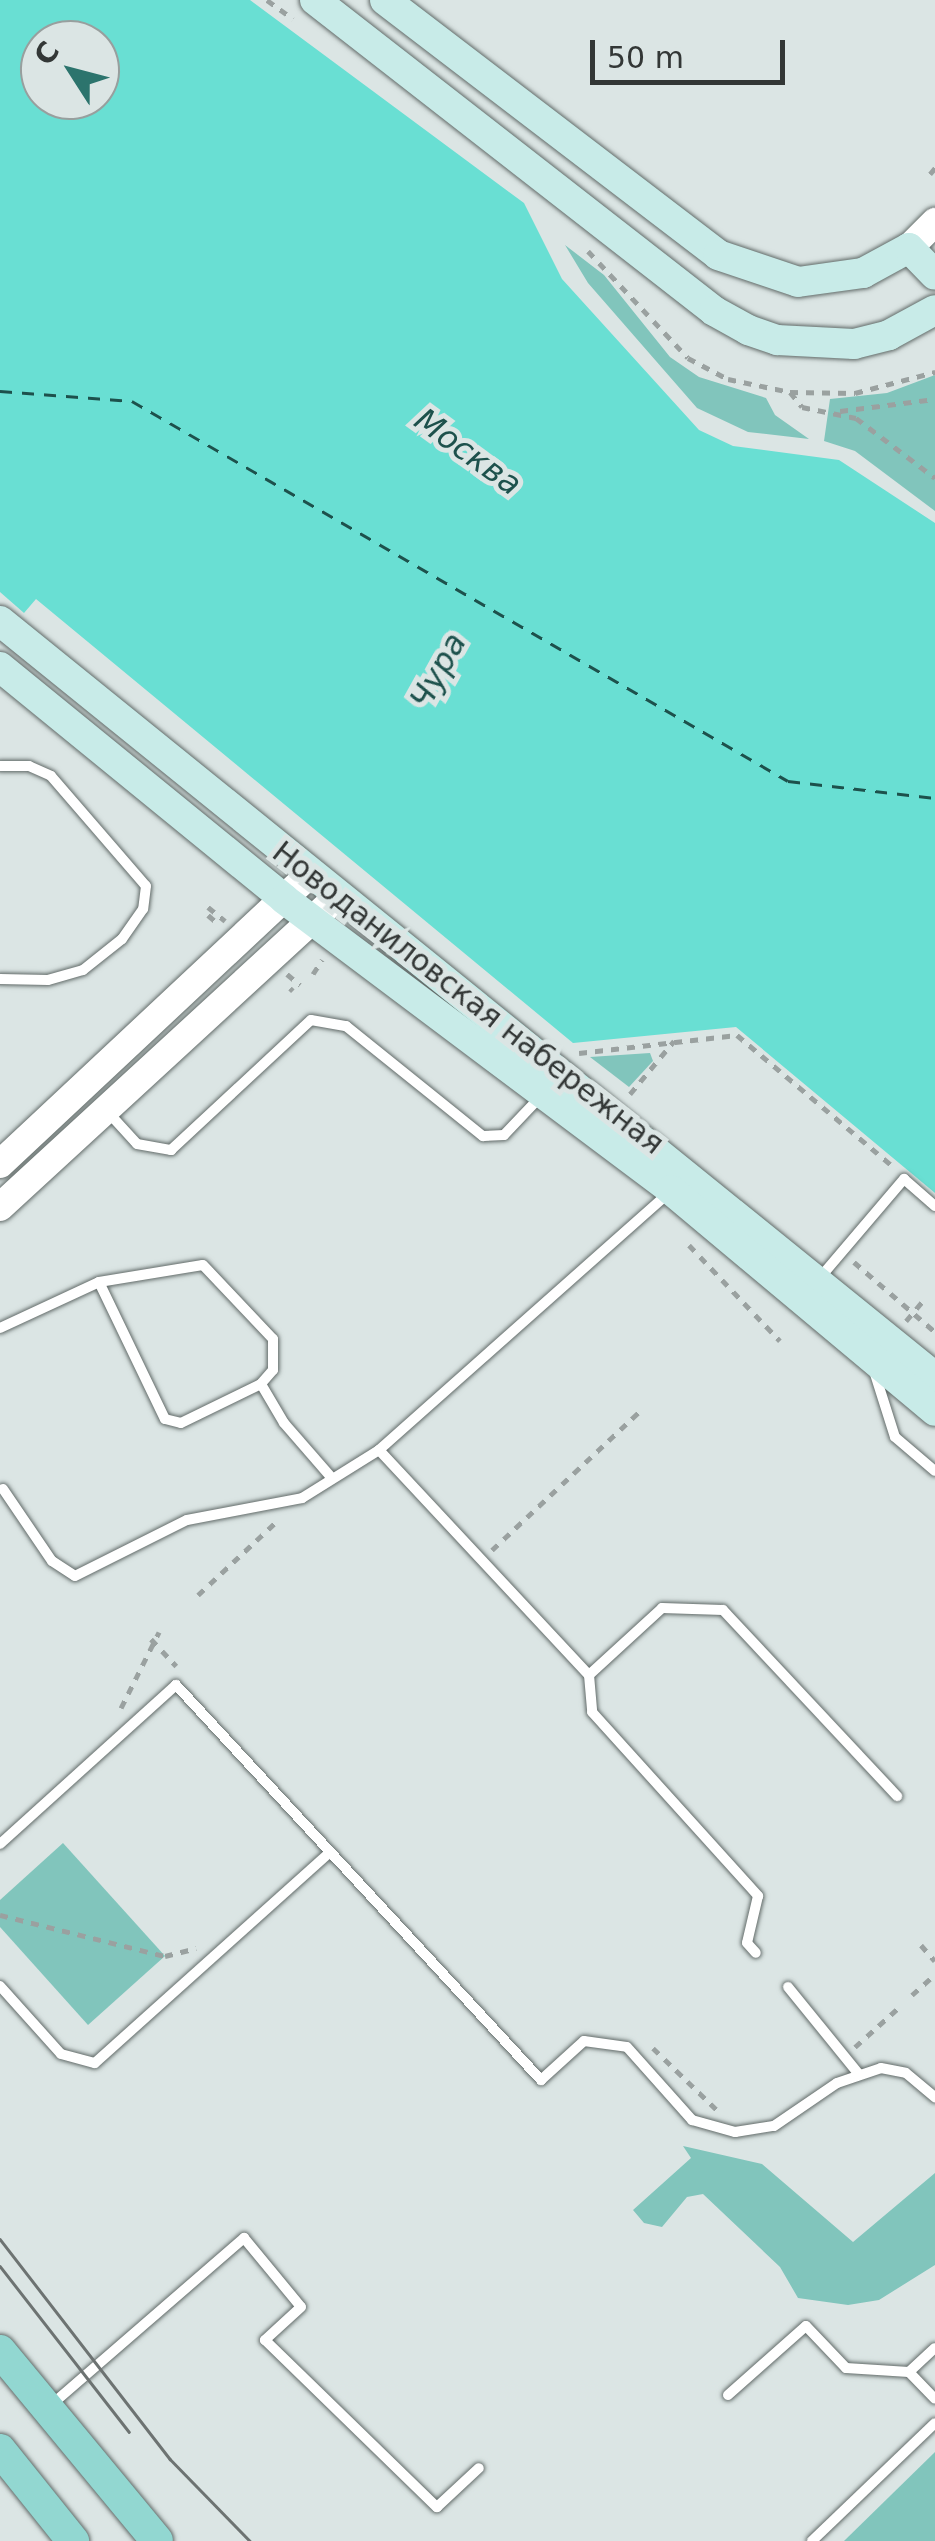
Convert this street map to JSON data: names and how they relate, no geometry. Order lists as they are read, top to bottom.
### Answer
{
  "streets": {
    "main road": ["Новоданиловская набережная"]
  },
  "water": ["Москва", "Чура"],
  "scale_bar": "50 m",
  "north": "top left"
}
